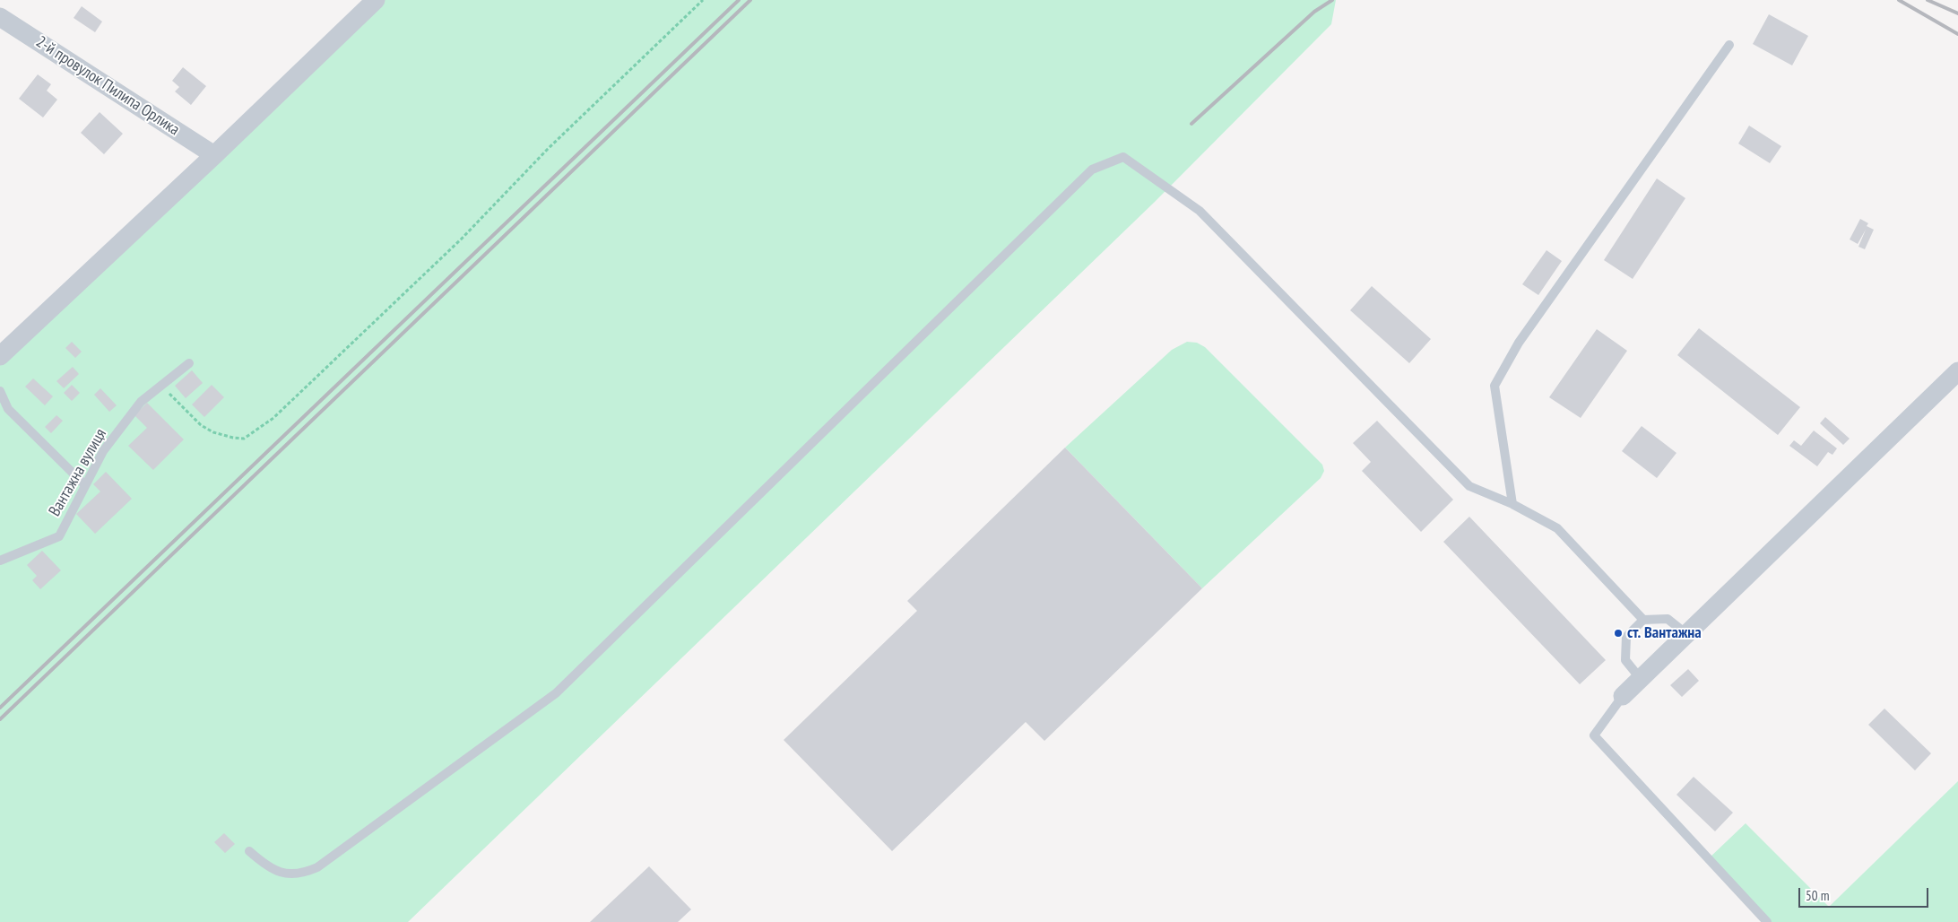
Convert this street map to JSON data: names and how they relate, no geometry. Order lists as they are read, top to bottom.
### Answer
{
  "streets": {
    "street": ["2-й провулок Пилипа Орлика"],
    "lane": ["Вантажна вулиця"]
  },
  "places": ["ст. Вантажна"],
  "scale_bar": "50 m"
}
